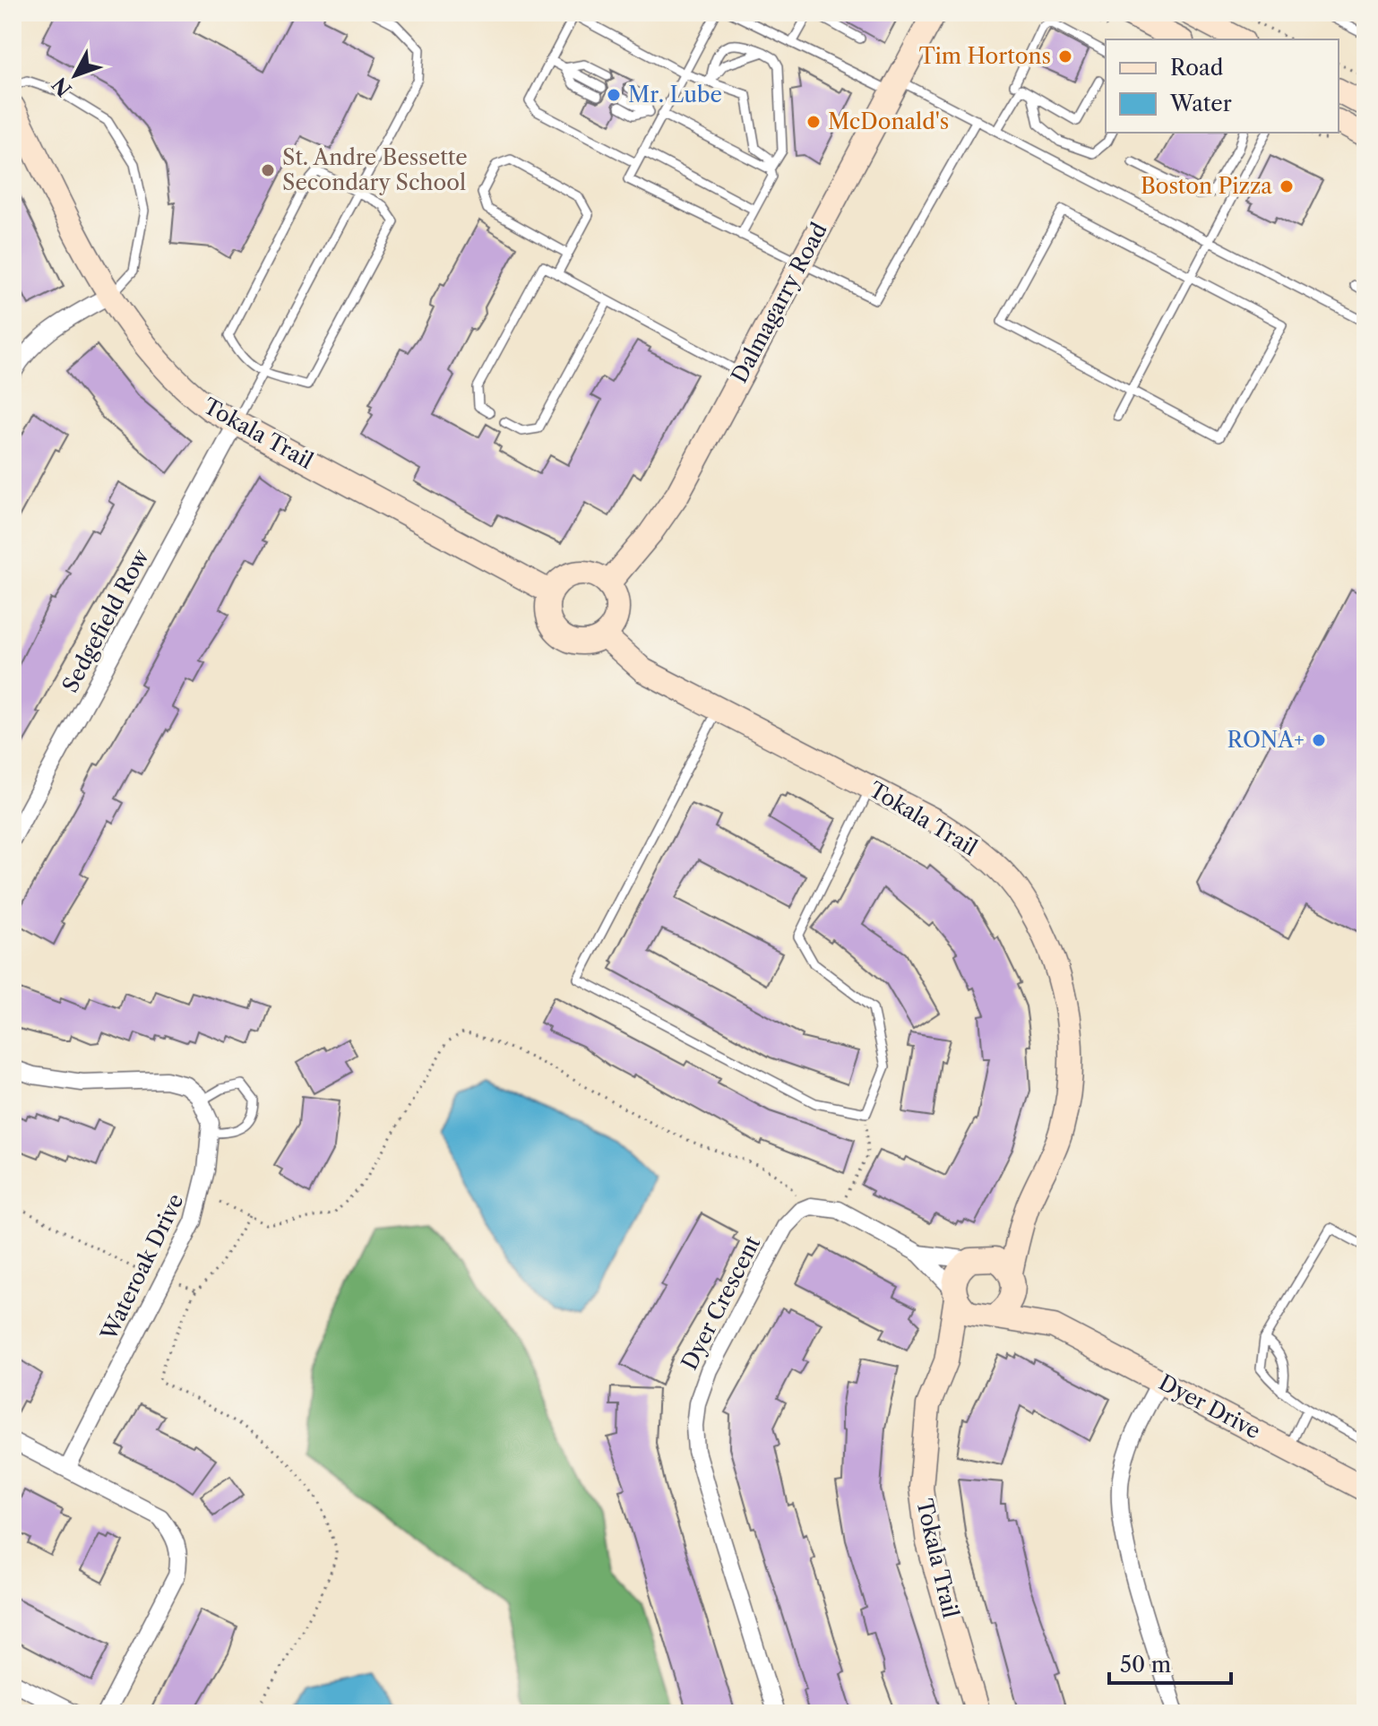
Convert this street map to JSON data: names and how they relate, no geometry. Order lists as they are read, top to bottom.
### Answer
{
  "streets": {
    "street": [
      "Dalmagarry Road",
      "Tokala Trail",
      "Sedgefield Row",
      "Wateroak Drive",
      "Dyer Crescent",
      "Dyer Drive"
    ]
  },
  "crossings": [
    ["Dalmagarry Road", "Tokala Trail"],
    ["Tokala Trail", "Sedgefield Row"],
    ["Tokala Trail", "Dyer Drive"]
  ],
  "places": [
    "Tim Hortons",
    "Mr. Lube",
    "McDonald's",
    "St. Andre Bessette Secondary School",
    "Boston Pizza",
    "RONA+"
  ],
  "legend": ["Road", "Water"],
  "scale_bar": "50 m",
  "north": "bottom left"
}
